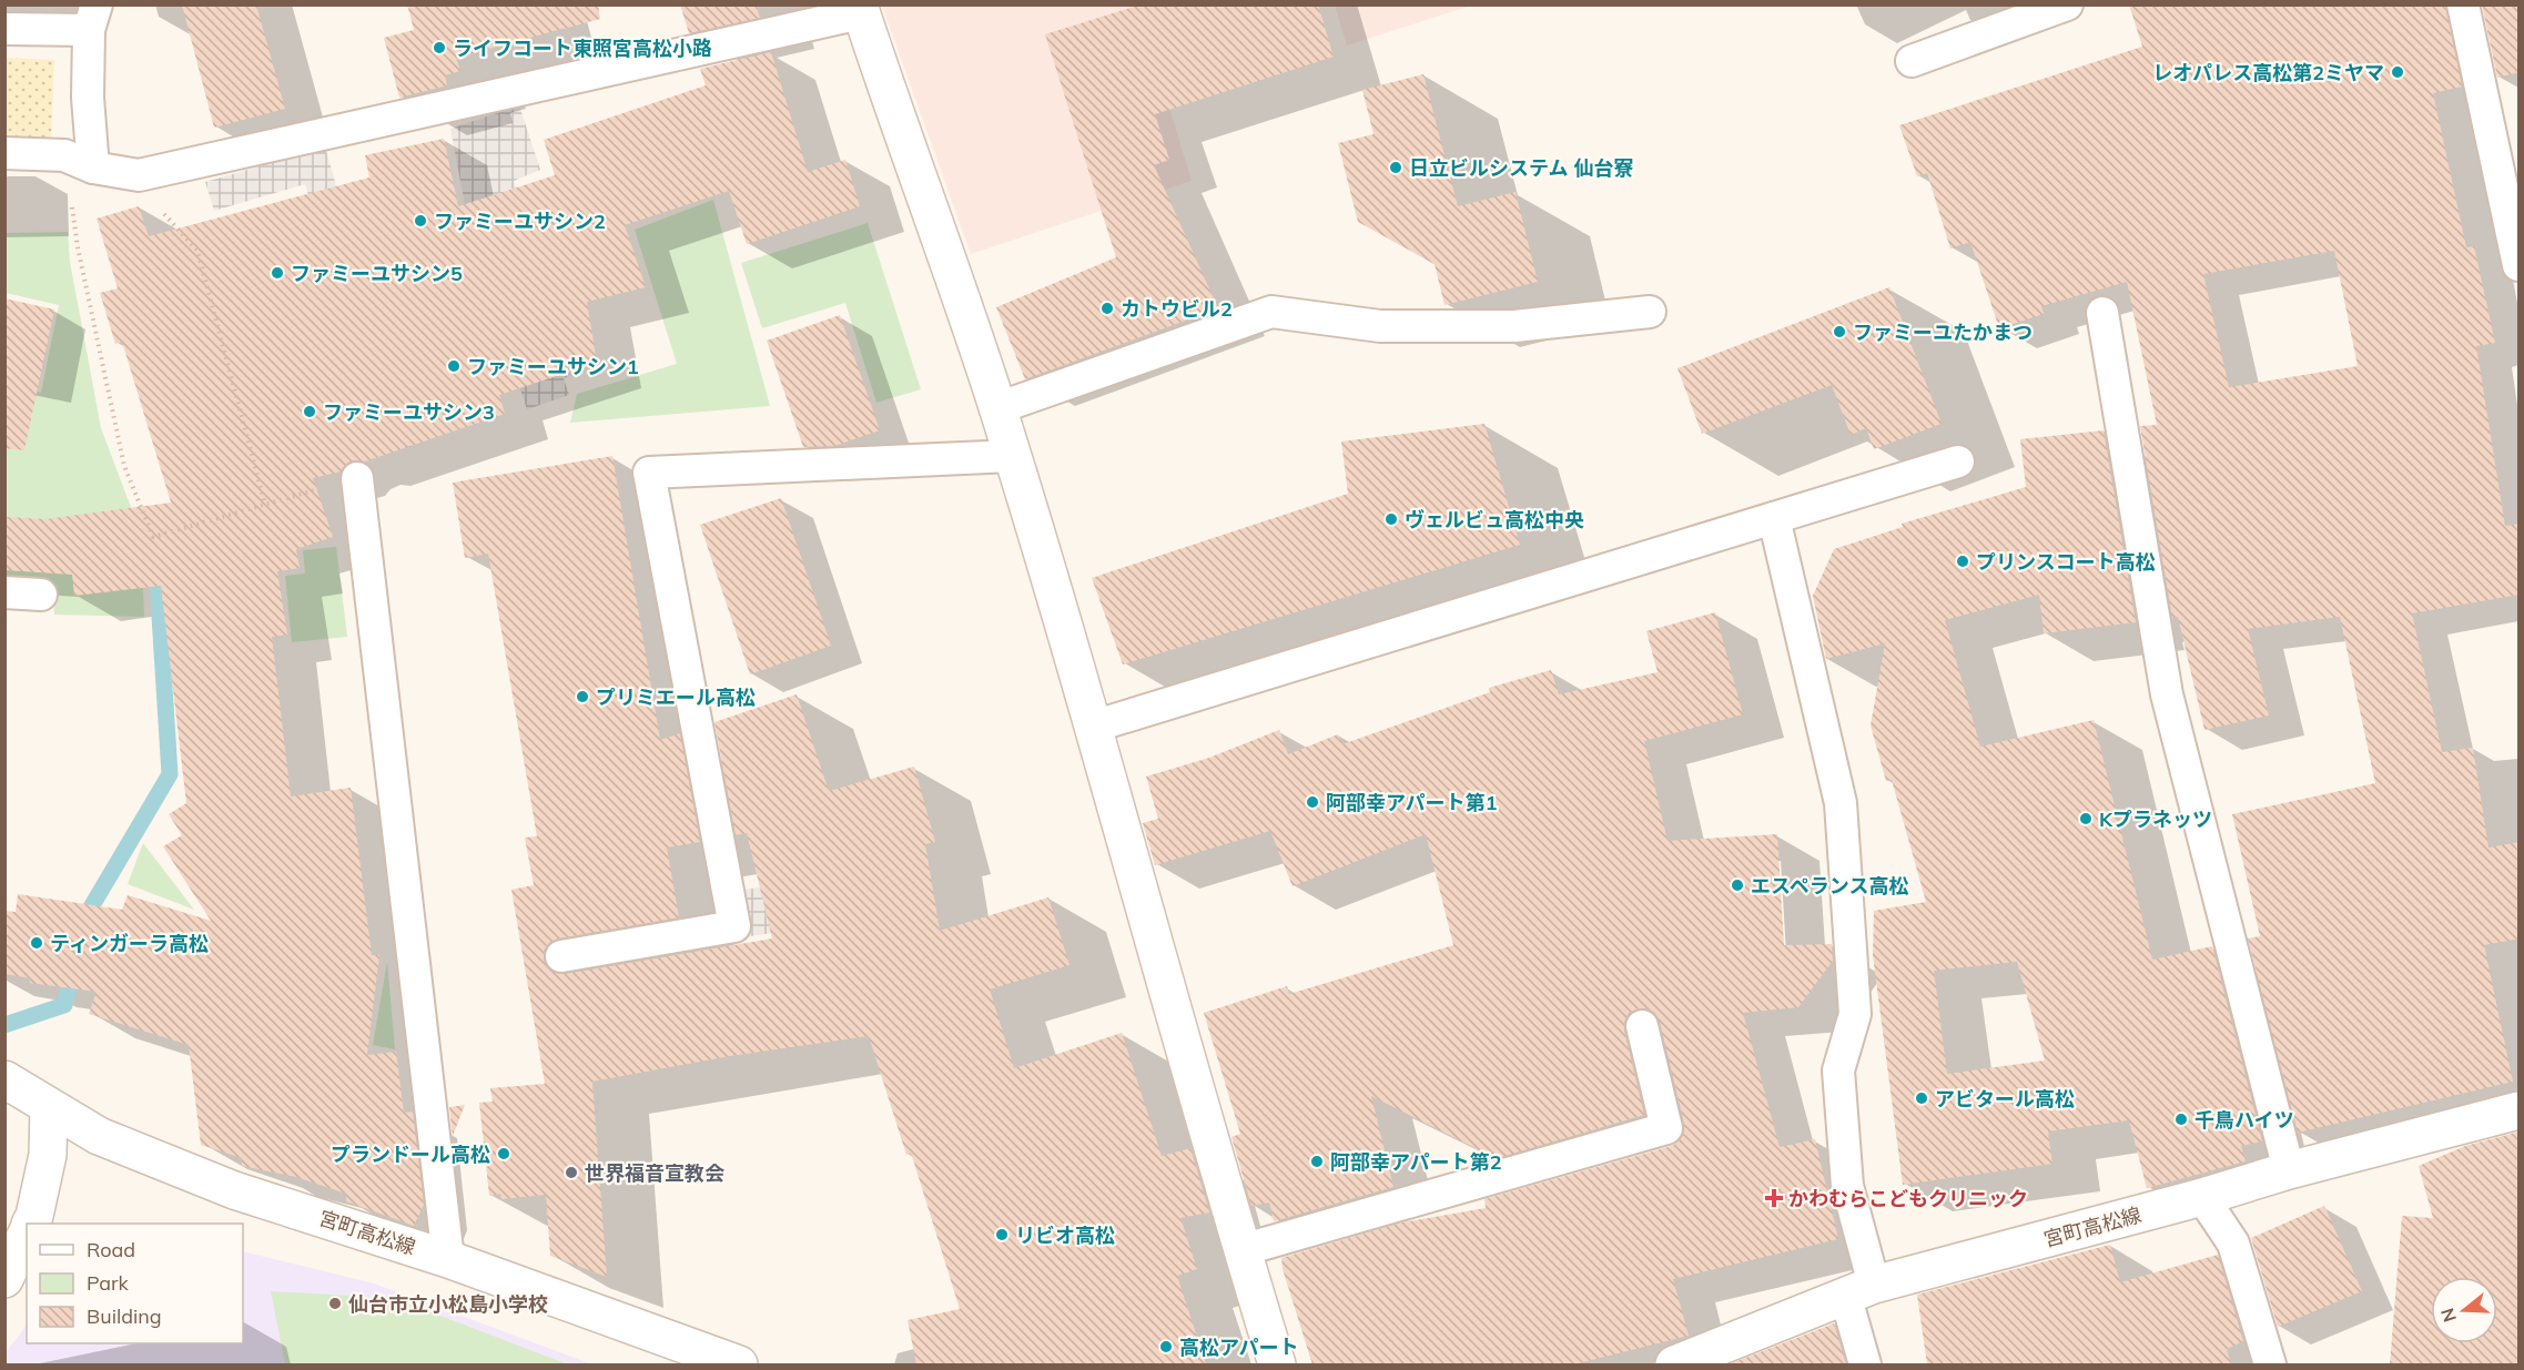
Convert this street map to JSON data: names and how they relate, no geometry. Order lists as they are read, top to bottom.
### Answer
{
  "streets": {
    "street": ["宮町高松線"]
  },
  "places": {
    "other": [
      "ライフコート東照宮高松小路",
      "レオパレス高松第2ミヤマ",
      "日立ビルシステム 仙台寮",
      "ファミーユサシン2",
      "ファミーユサシン5",
      "カトウビル2",
      "ファミーユたかまつ",
      "ファミーユサシン1",
      "ファミーユサシン3",
      "ヴェルビュ高松中央",
      "プリンスコート高松",
      "プリミエール高松",
      "阿部幸アパート第1",
      "Kプラネッツ",
      "エスペランス高松",
      "ティンガーラ高松",
      "アビタール高松",
      "千鳥ハイツ",
      "プランドール高松",
      "阿部幸アパート第2",
      "世界福音宣教会",
      "リビオ高松",
      "仙台市立小松島小学校",
      "高松アパート"
    ],
    "health": ["かわむらこどもクリニック"]
  },
  "legend": ["Road", "Park", "Building"],
  "north": "left"
}
